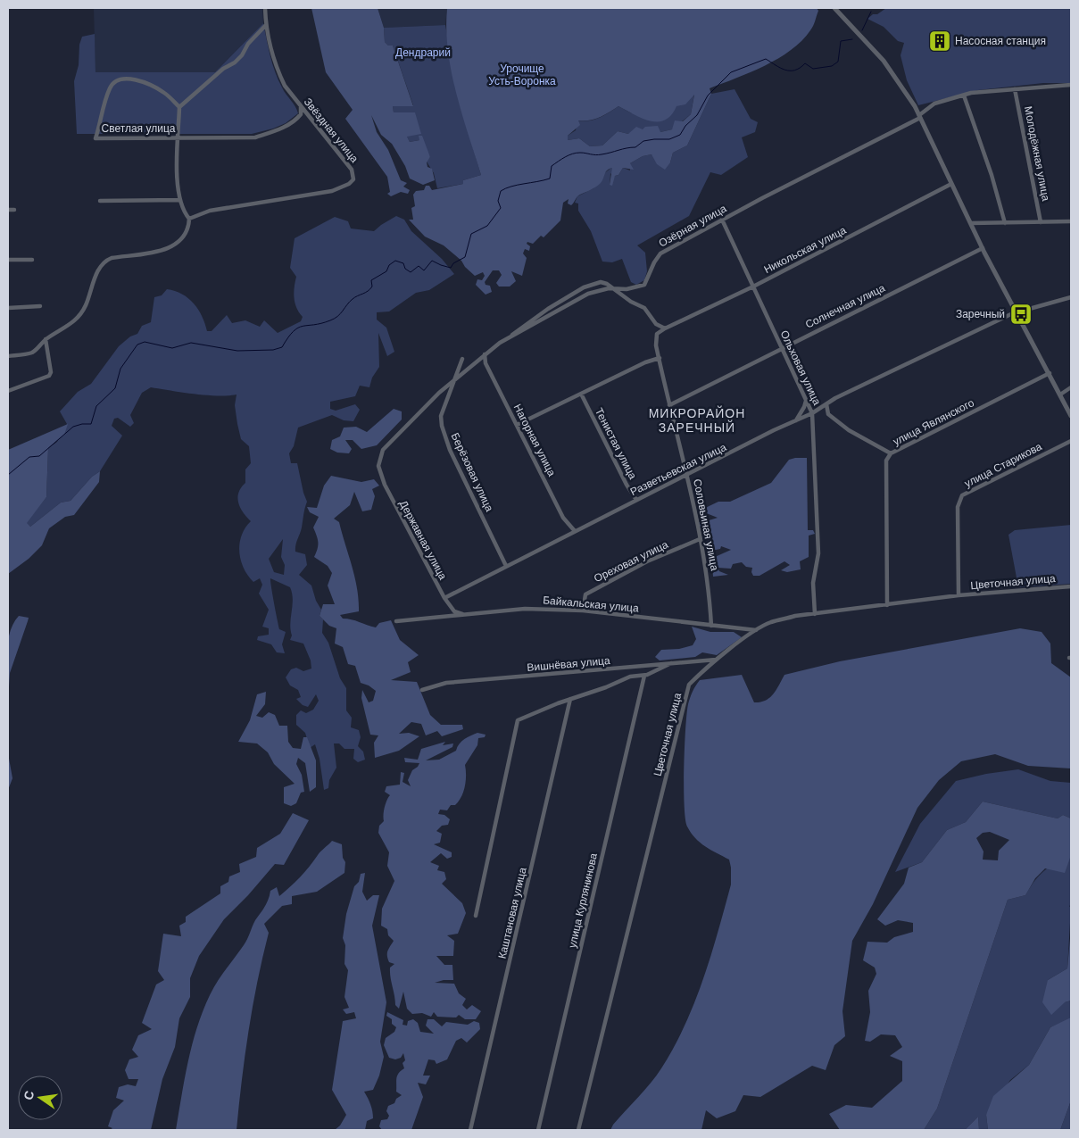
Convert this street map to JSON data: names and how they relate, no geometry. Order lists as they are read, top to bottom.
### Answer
{
  "streets": {
    "street": [
      "Светлая улица",
      "Звёздная улица",
      "Молодёжная улица",
      "Озёрная улица",
      "Никольская улица",
      "Солнечная улица",
      "Ольховая улица",
      "улица Являнского",
      "Нагорная улица",
      "Тенистая улица",
      "улица Старикова",
      "Разветьевская улица",
      "Берёзовая улица",
      "Соловьиная улица",
      "Державная улица",
      "Ореховая улица",
      "Цветочная улица",
      "Байкальская улица",
      "Вишнёвая улица",
      "улица Курлянинова",
      "Каштановая улица"
    ]
  },
  "crossings": [
    ["Светлая улица", "Звёздная улица"],
    ["Озёрная улица", "Ольховая улица"],
    ["Озёрная улица", "Нагорная улица"],
    ["Озёрная улица", "Берёзовая улица"],
    ["Озёрная улица", "Державная улица"],
    ["Никольская улица", "Ольховая улица"],
    ["Никольская улица", "Соловьиная улица"],
    ["Солнечная улица", "Ольховая улица"],
    ["Солнечная улица", "Соловьиная улица"],
    ["Ольховая улица", "Разветьевская улица"],
    ["Ольховая улица", "Цветочная улица"],
    ["улица Являнского", "Цветочная улица"],
    ["Нагорная улица", "Разветьевская улица"],
    ["Тенистая улица", "Разветьевская улица"],
    ["улица Старикова", "Цветочная улица"],
    ["Разветьевская улица", "Берёзовая улица"],
    ["Разветьевская улица", "Соловьиная улица"],
    ["Разветьевская улица", "Державная улица"],
    ["Соловьиная улица", "Ореховая улица"],
    ["Соловьиная улица", "Байкальская улица"],
    ["Державная улица", "Байкальская улица"],
    ["Ореховая улица", "Байкальская улица"],
    ["Цветочная улица", "Байкальская улица"],
    ["Цветочная улица", "Вишнёвая улица"]
  ],
  "districts": ["МИКРОРАЙОН ЗАРЕЧНЫЙ"],
  "parks": ["Дендрарий", "Урочище Усть-Воронка"],
  "places": {
    "building": ["Насосная станция"],
    "bus stop": ["Заречный"]
  },
  "north": "left"
}
